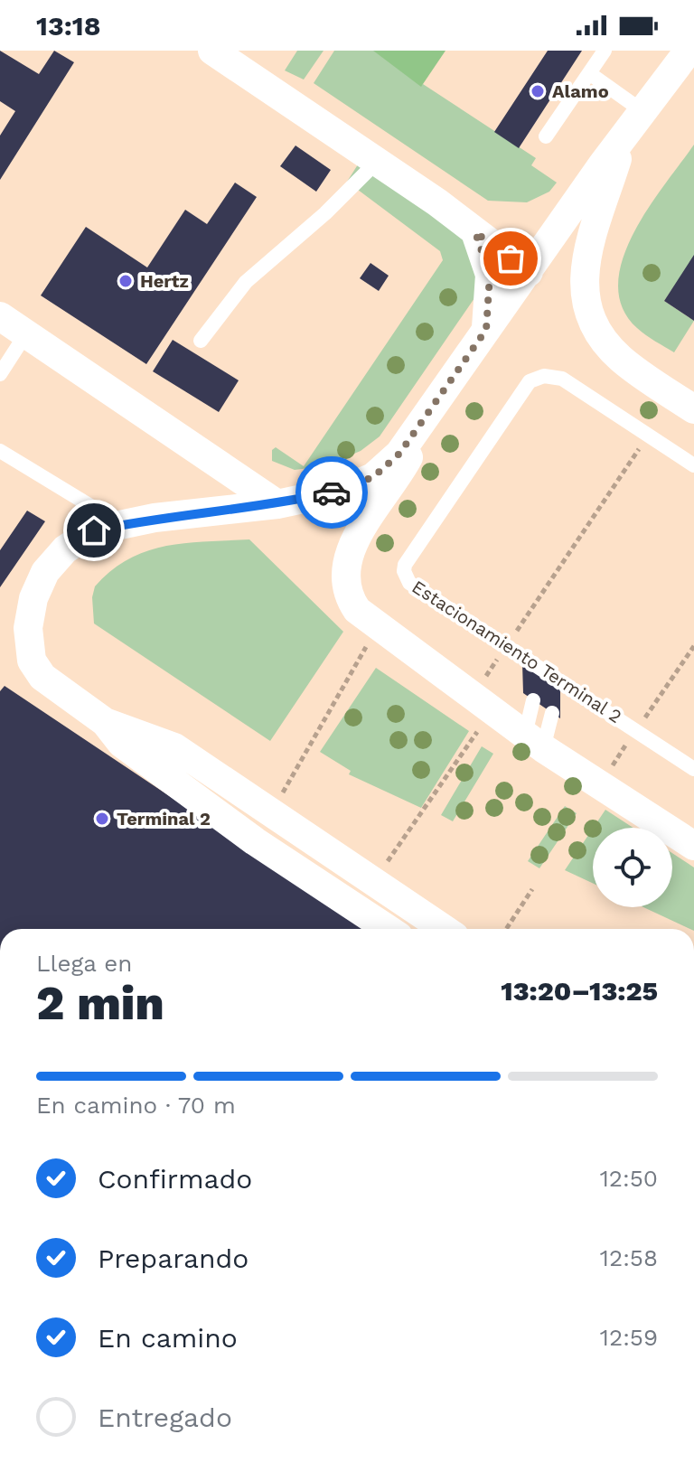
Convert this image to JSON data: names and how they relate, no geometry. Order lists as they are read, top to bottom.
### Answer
{
  "streets": {
    "lane": ["Estacionamiento Terminal 2"]
  },
  "places": ["Alamo", "Hertz", "Terminal 2"],
  "page": {
    "status": "13:18",
    "heading": ["2 min", "Llega en", "13:20–13:25"],
    "bar": "En camino · 70 m",
    "list": [
      ["Confirmado", "12:50"],
      ["Preparando", "12:58"],
      ["En camino", "12:59"],
      "Entregado"
    ]
  }
}
